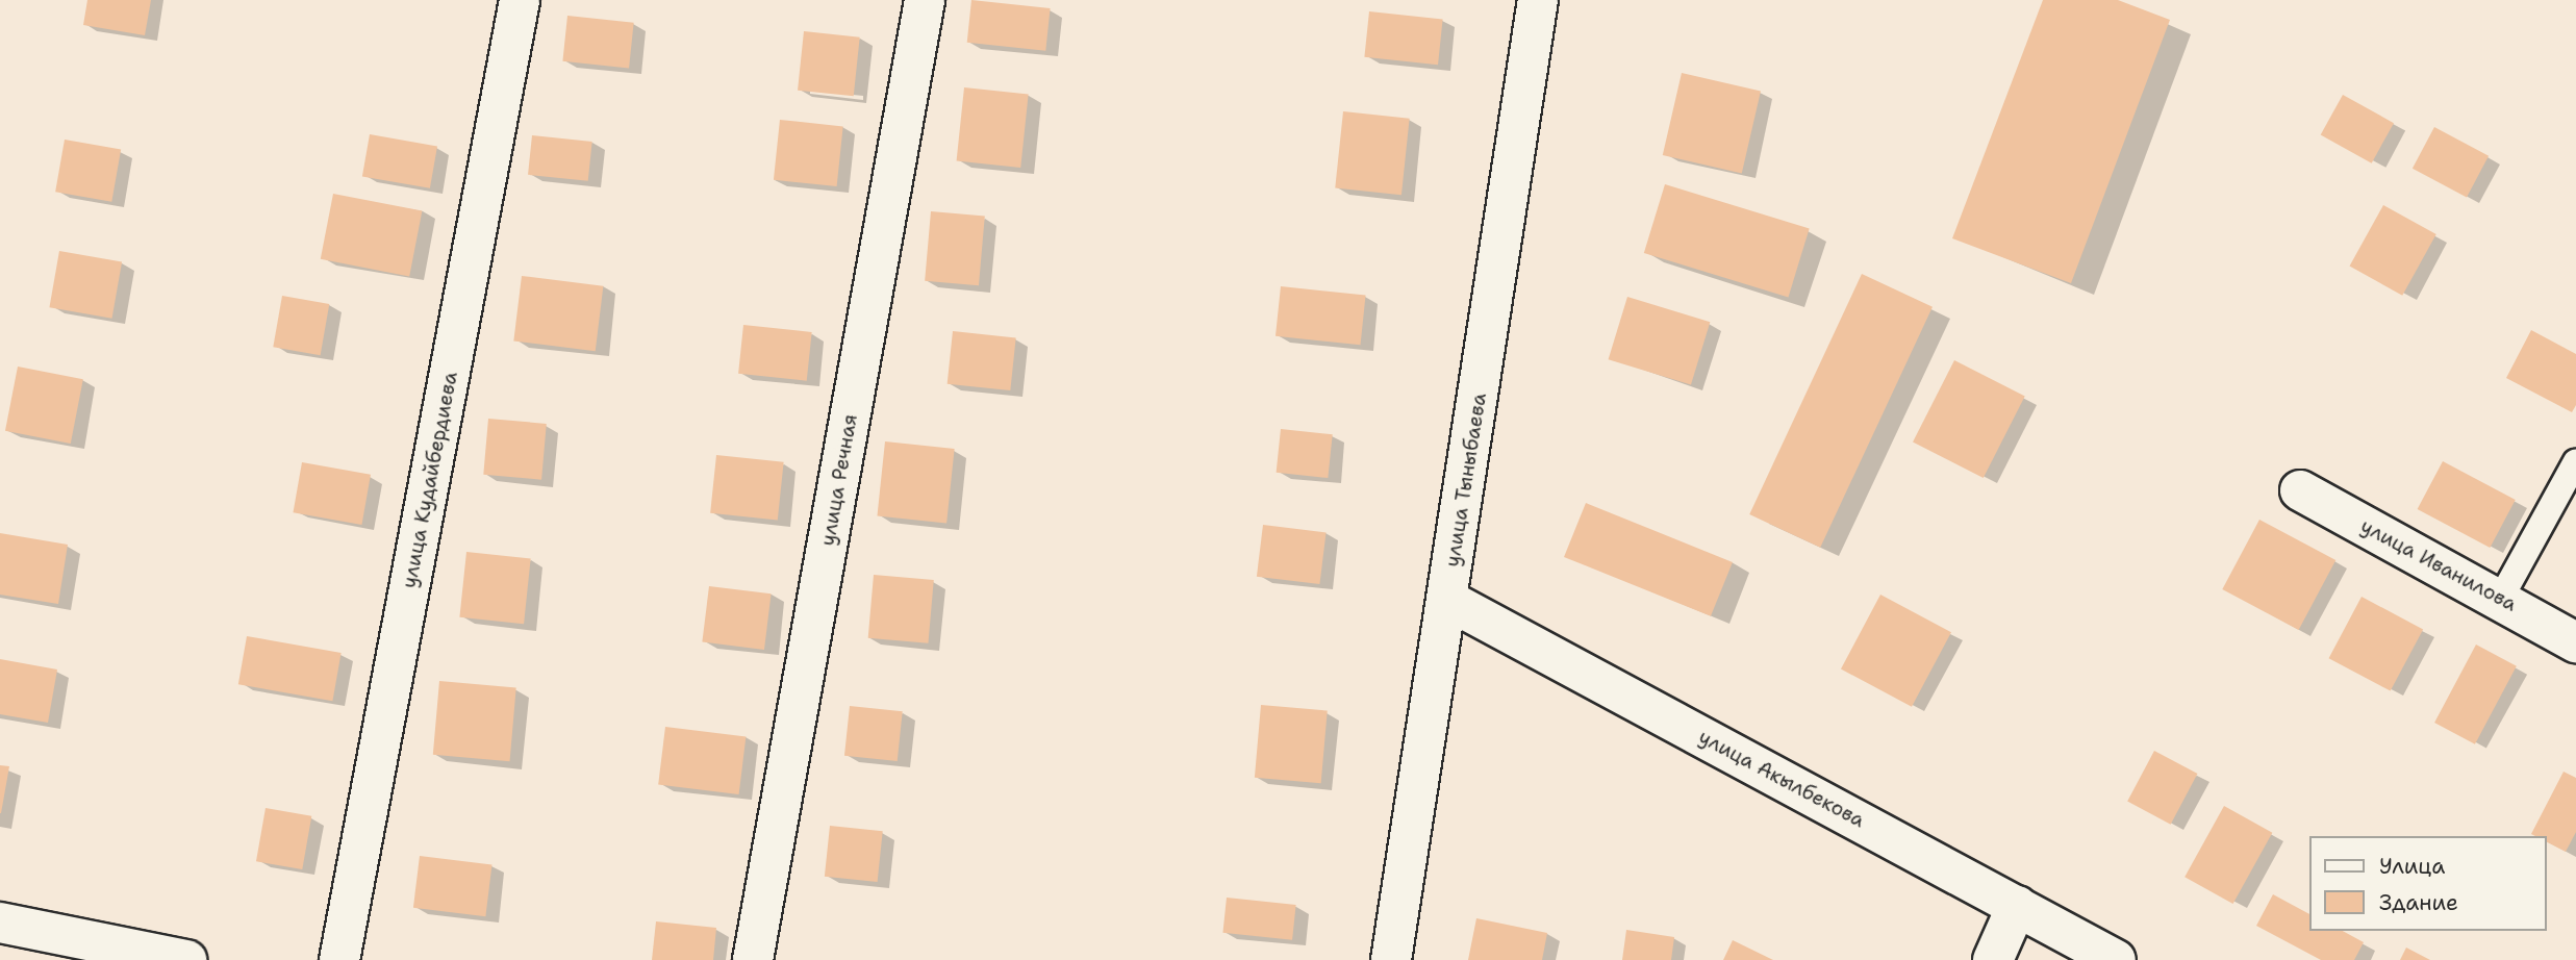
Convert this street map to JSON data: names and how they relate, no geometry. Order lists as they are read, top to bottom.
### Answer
{
  "streets": {
    "street": [
      "улица Кудайбердиева",
      "улица Речная",
      "улица Тыныбаева",
      "улица Иванилова",
      "улица Акылбекова"
    ]
  },
  "crossings": [
    ["улица Тыныбаева", "улица Акылбекова"]
  ],
  "legend": ["Улица", "Здание"]
}
